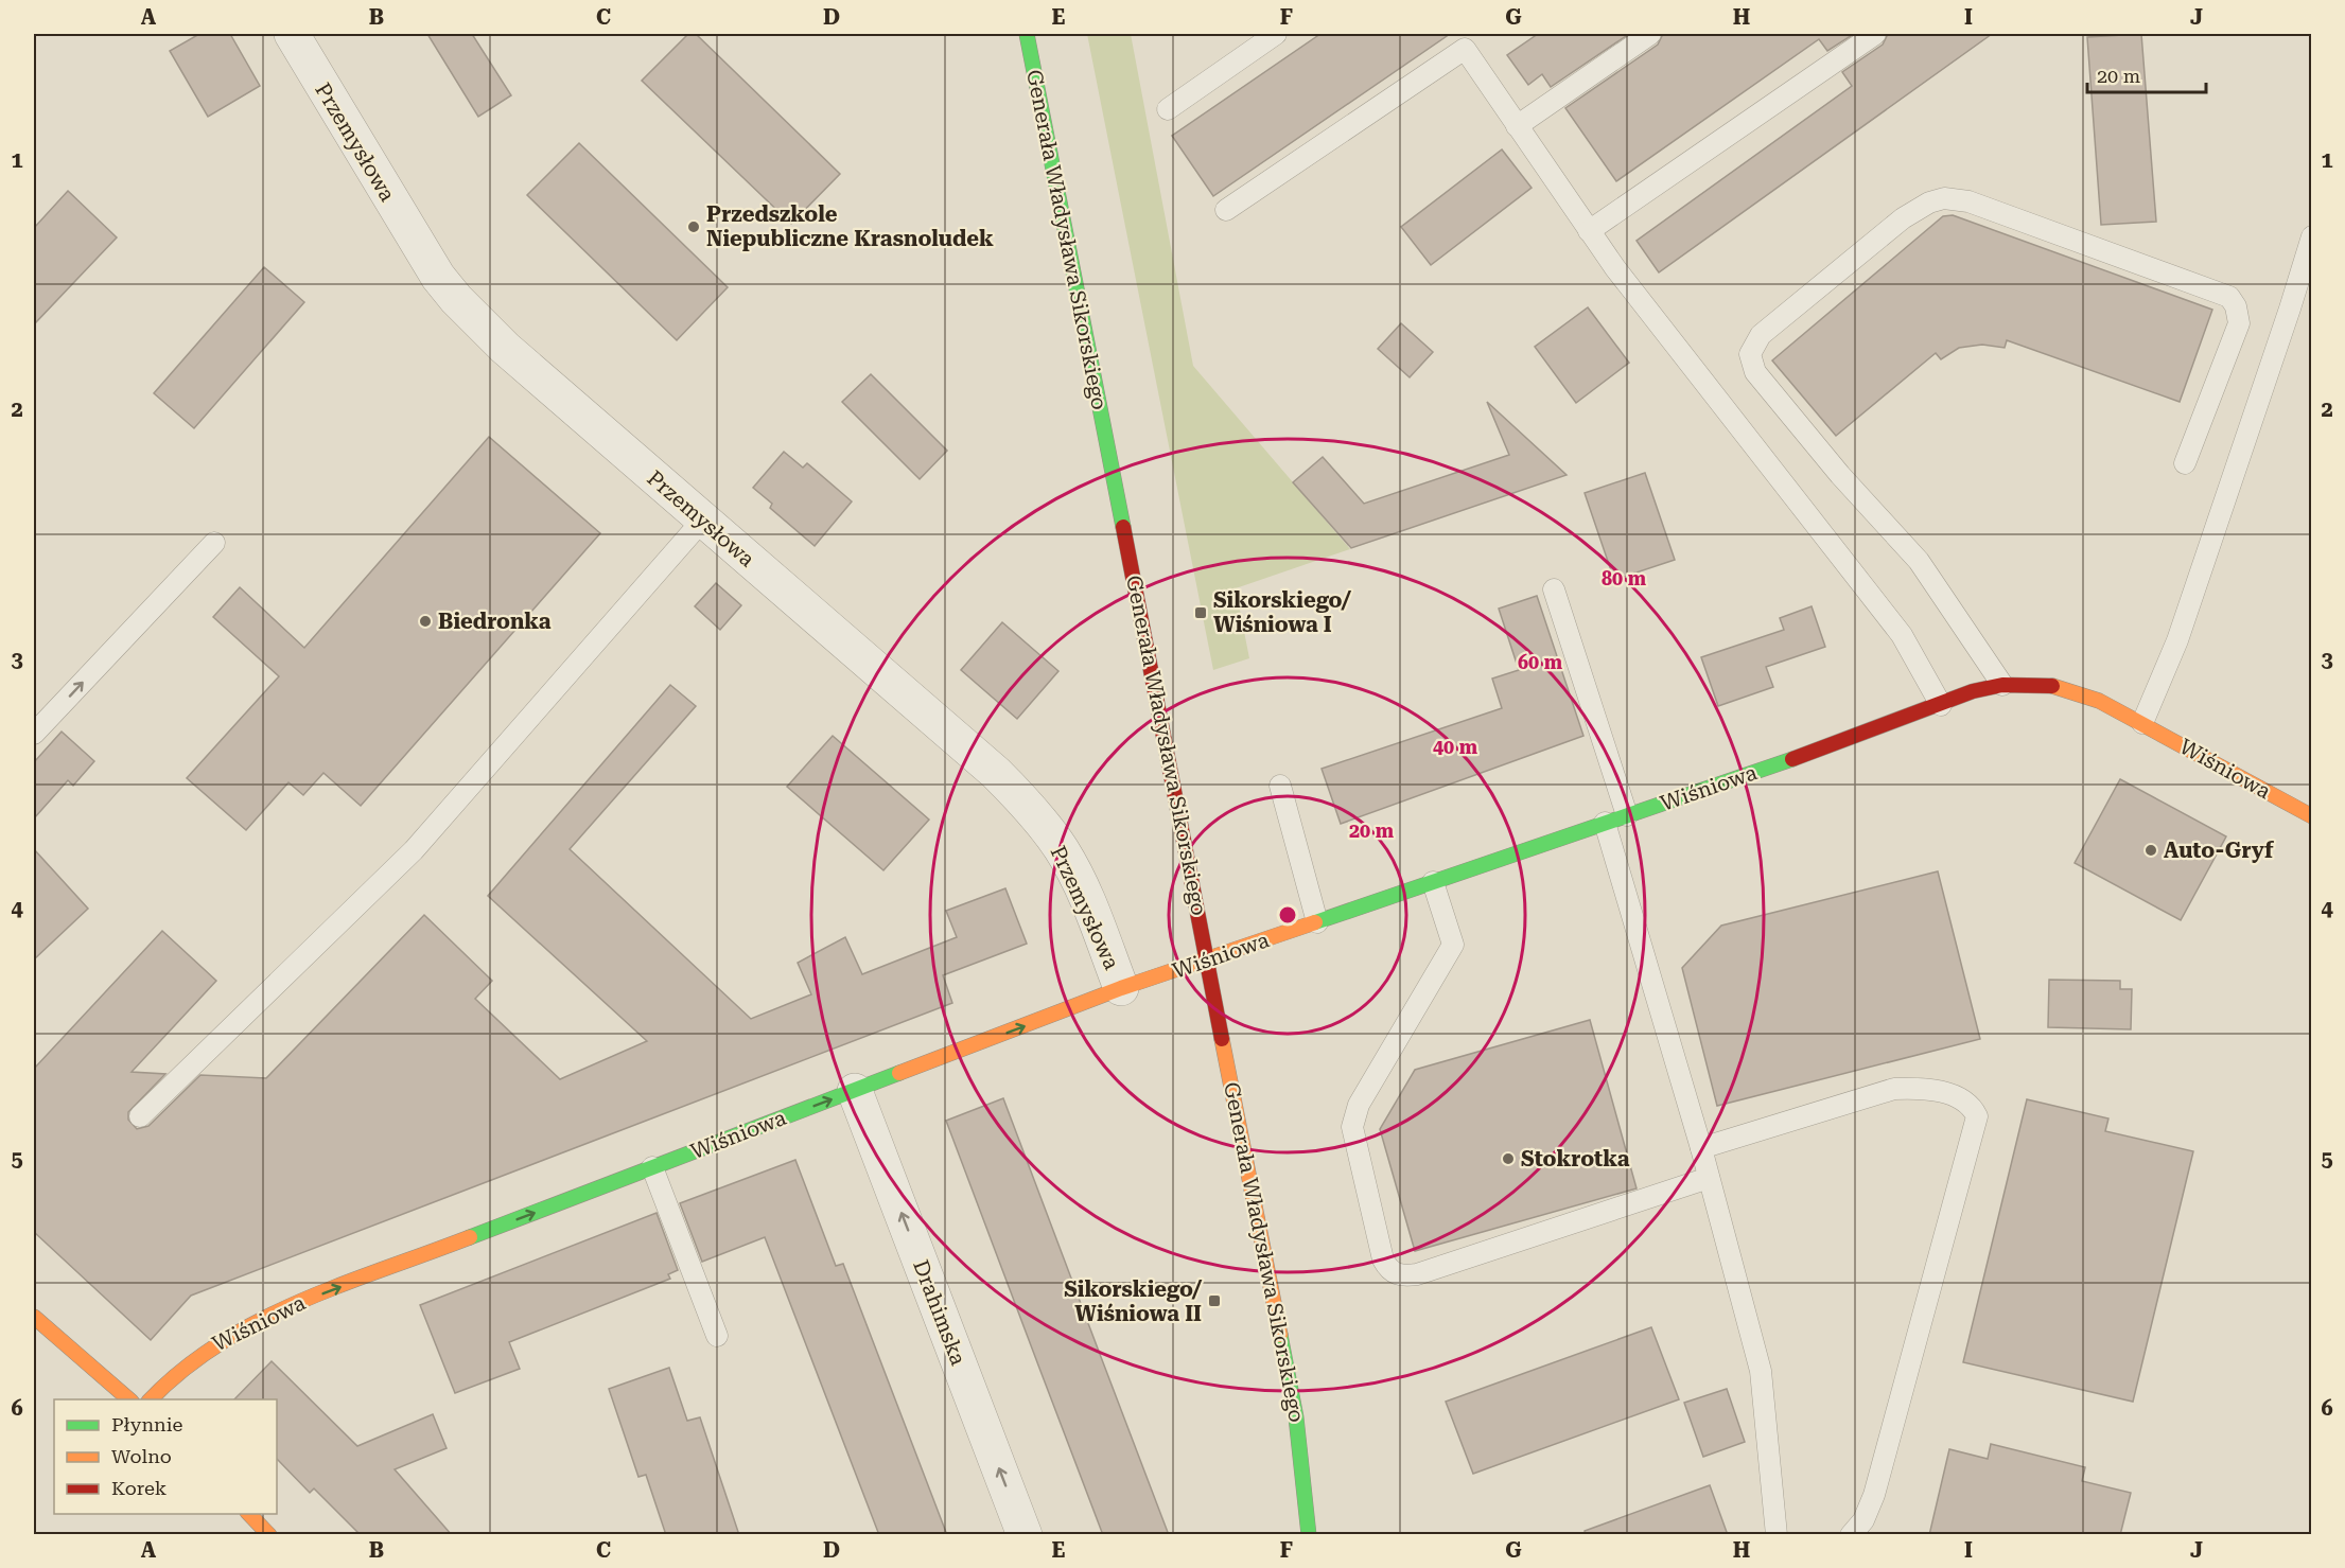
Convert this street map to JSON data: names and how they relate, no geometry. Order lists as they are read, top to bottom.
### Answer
{
  "streets": {
    "street": [
      "Przemysłowa",
      "Generała Władysława Sikorskiego",
      "Wiśniowa",
      "Drahimska"
    ]
  },
  "crossings": [
    ["Przemysłowa", "Wiśniowa"],
    ["Generała Władysława Sikorskiego", "Wiśniowa"],
    ["Wiśniowa", "Drahimska"]
  ],
  "one_way": ["Wiśniowa", "Drahimska"],
  "places": {
    "other": [
      "Przedszkole Niepubliczne Krasnoludek",
      "Biedronka",
      "Auto-Gryf",
      "Stokrotka"
    ],
    "transit": ["Sikorskiego/ Wiśniowa I", "Sikorskiego/ Wiśniowa II"]
  },
  "legend": ["Płynnie", "Wolno", "Korek"],
  "scale_bar": "20 m",
  "grid": {
    "columns": [
      "A",
      "B",
      "C",
      "D",
      "E",
      "F",
      "G",
      "H",
      "I",
      "J"
    ],
    "rows": [
      "1",
      "2",
      "3",
      "4",
      "5",
      "6"
    ]
  },
  "rings": [
    "80 m",
    "60 m",
    "40 m",
    "20 m"
  ]
}
